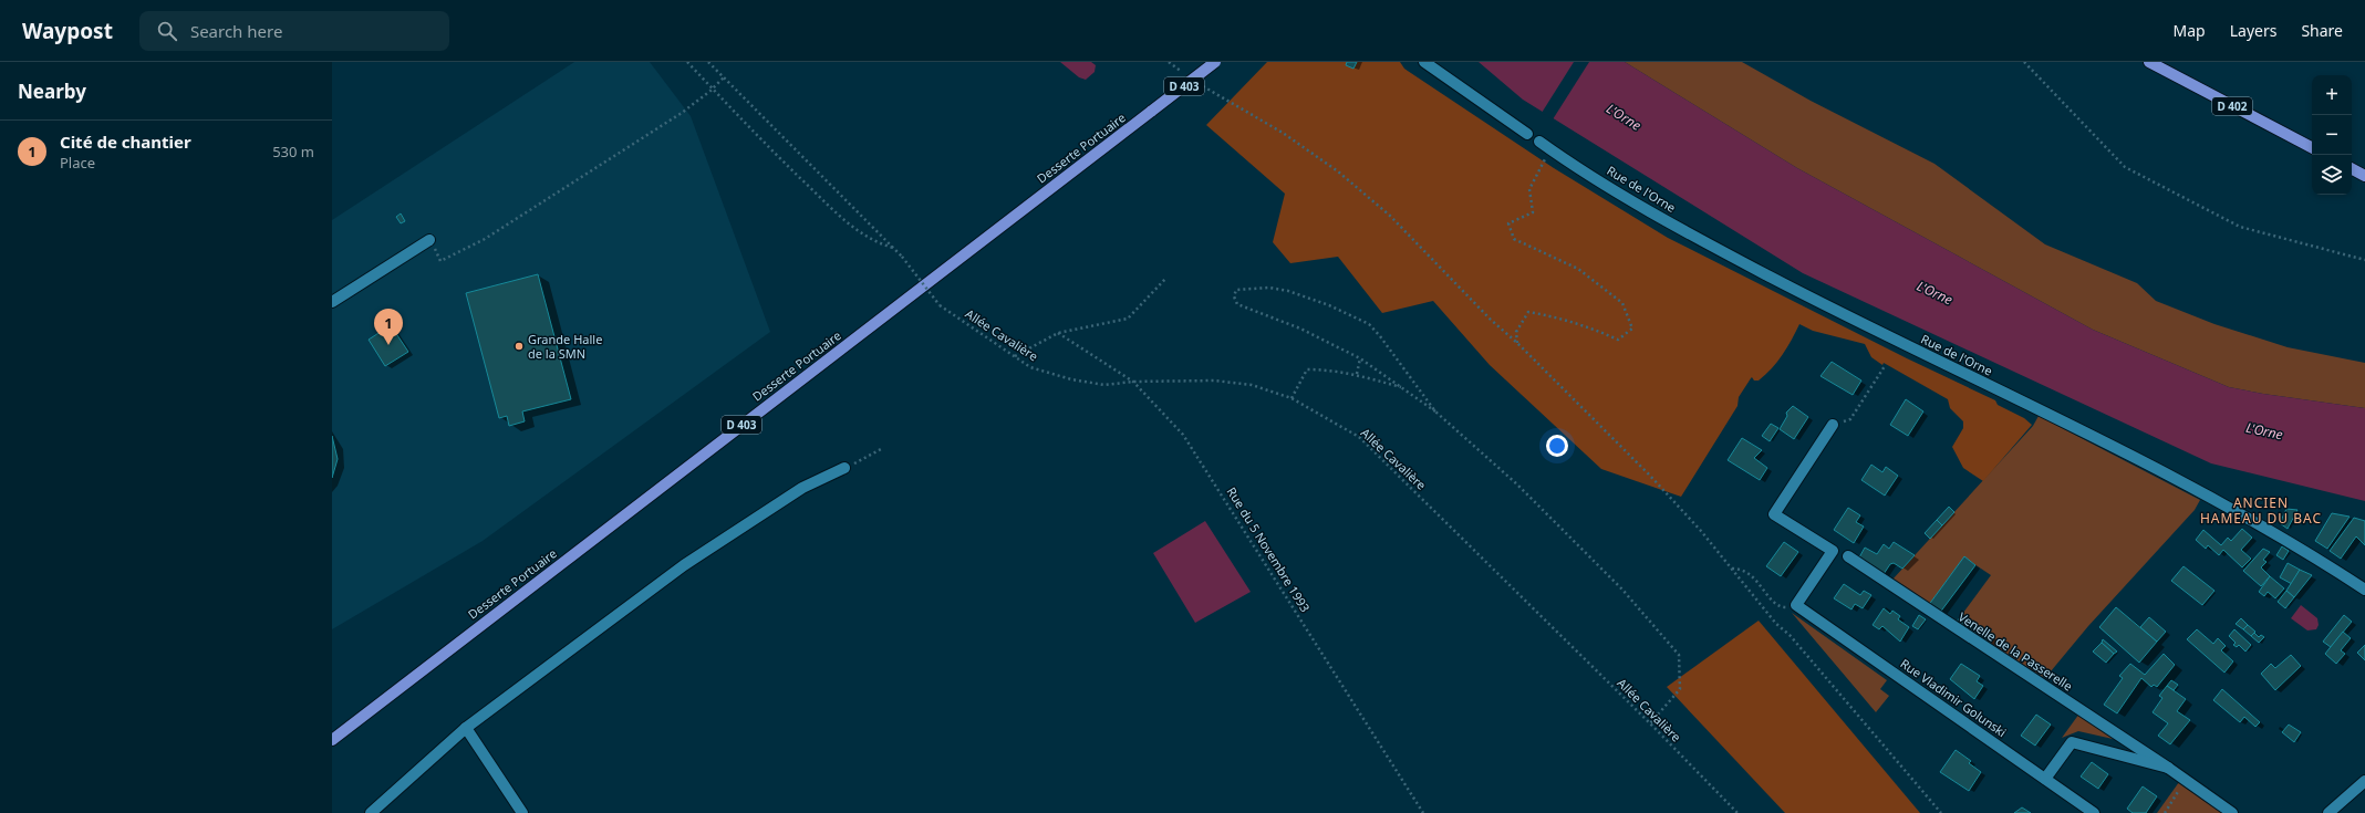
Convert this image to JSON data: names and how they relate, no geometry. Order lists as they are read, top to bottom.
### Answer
{
  "streets": {
    "main road": ["D 403", "D 402", "Desserte Portuaire"],
    "street": ["Rue de l'Orne", "Venelle de la Passerelle", "Rue Vladimir Golunski"],
    "path": ["Allée Cavalière", "Rue du 5 Novembre 1993"]
  },
  "crossings": [
    ["Allée Cavalière", "Rue du 5 Novembre 1993"],
    ["Venelle de la Passerelle", "Rue Vladimir Golunski"]
  ],
  "districts": ["ANCIEN HAMEAU DU BAC"],
  "water": ["L'Orne"],
  "places": ["Grande Halle de la SMN"],
  "page": {
    "header": "Waypost",
    "search": "Search here",
    "nav": ["Map", "Layers", "Share"],
    "heading": "Nearby",
    "map_buttons": ["+", "−"],
    "list": [
      {
        "mark": "1",
        "name": "Cité de chantier",
        "note": "Place",
        "value": "530 m"
      }
    ],
    "pins": "1"
  }
}
